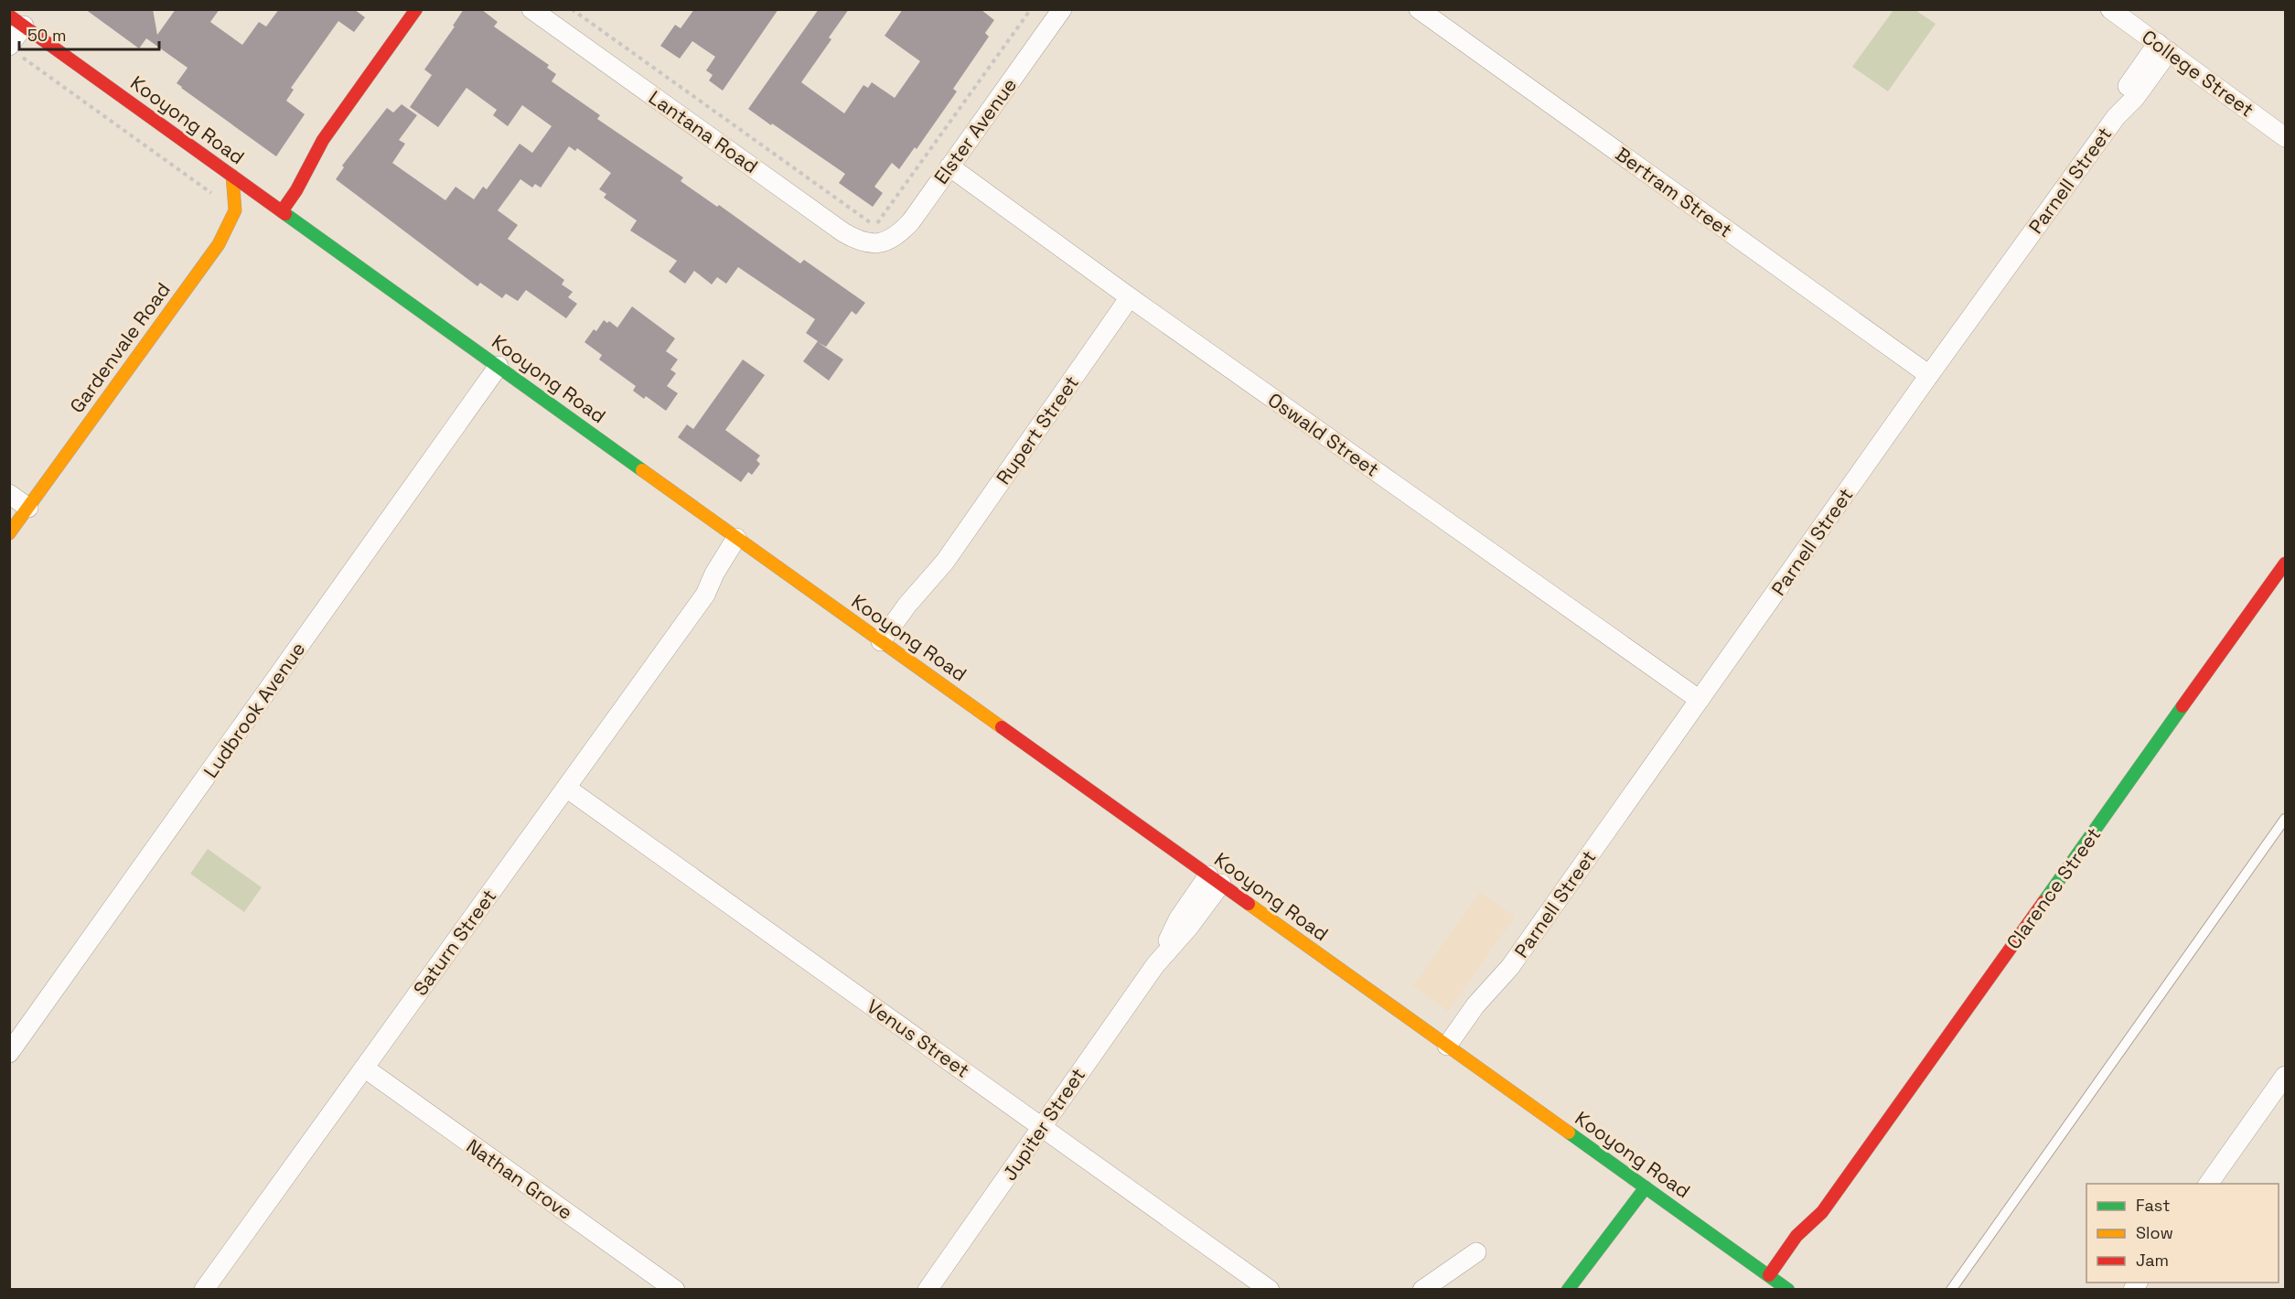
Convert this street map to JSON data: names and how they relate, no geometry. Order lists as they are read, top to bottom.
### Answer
{
  "streets": {
    "street": [
      "College Street",
      "Kooyong Road",
      "Elster Avenue",
      "Lantana Road",
      "Parnell Street",
      "Bertram Street",
      "Gardenvale Road",
      "Rupert Street",
      "Oswald Street",
      "Ludbrook Avenue",
      "Clarence Street",
      "Saturn Street",
      "Venus Street",
      "Jupiter Street",
      "Nathan Grove"
    ]
  },
  "crossings": [
    ["College Street", "Parnell Street"],
    ["Kooyong Road", "Parnell Street"],
    ["Kooyong Road", "Gardenvale Road"],
    ["Kooyong Road", "Rupert Street"],
    ["Kooyong Road", "Ludbrook Avenue"],
    ["Kooyong Road", "Clarence Street"],
    ["Kooyong Road", "Saturn Street"],
    ["Kooyong Road", "Jupiter Street"],
    ["Elster Avenue", "Lantana Road"],
    ["Elster Avenue", "Oswald Street"],
    ["Parnell Street", "Bertram Street"],
    ["Parnell Street", "Oswald Street"],
    ["Rupert Street", "Oswald Street"],
    ["Saturn Street", "Venus Street"],
    ["Saturn Street", "Nathan Grove"],
    ["Venus Street", "Jupiter Street"]
  ],
  "legend": ["Fast", "Slow", "Jam"],
  "scale_bar": "50 m"
}
